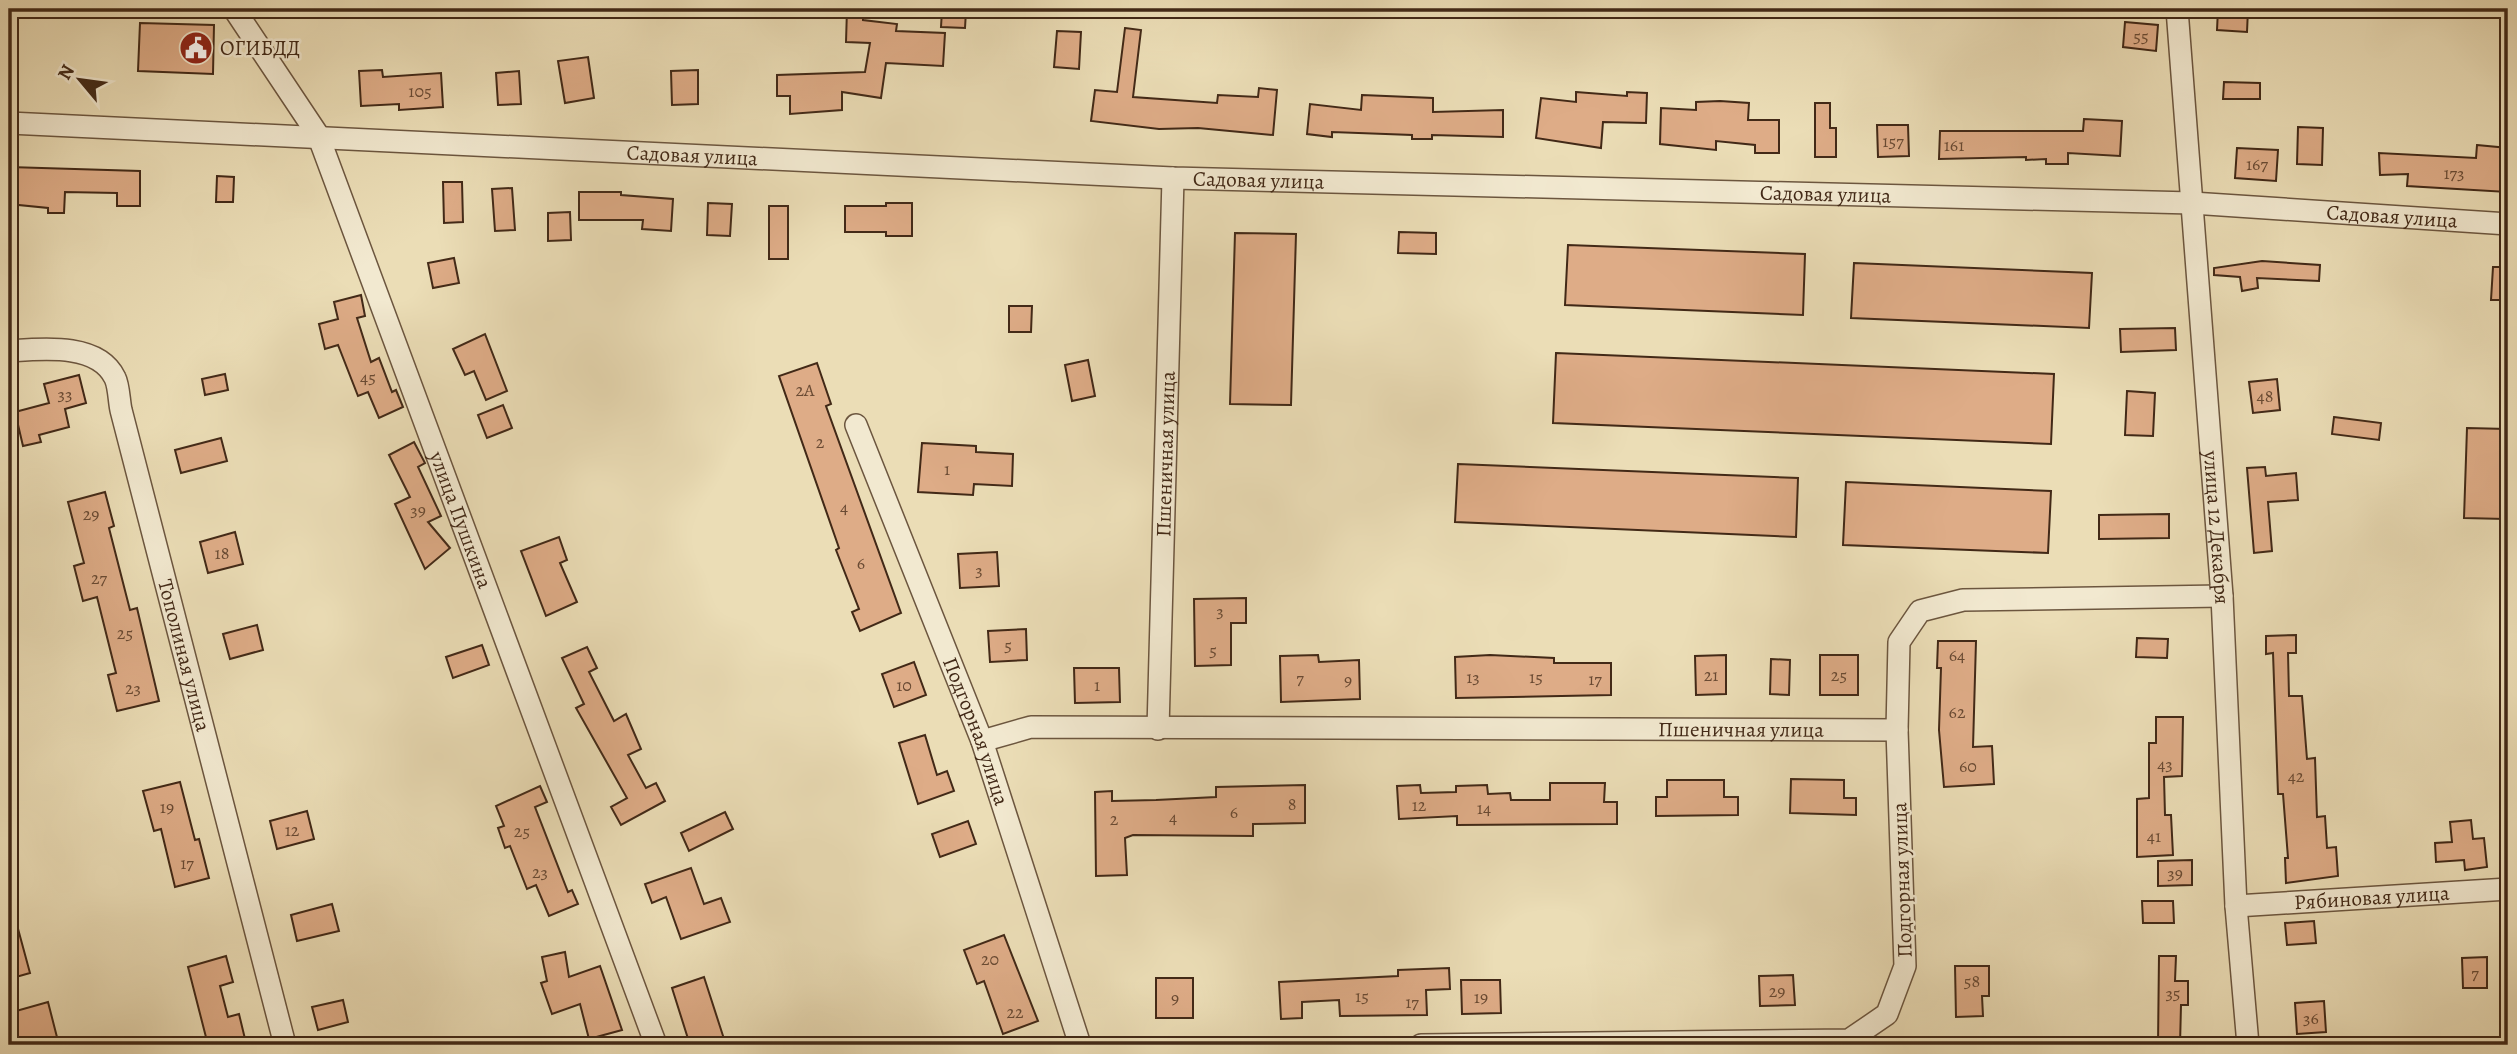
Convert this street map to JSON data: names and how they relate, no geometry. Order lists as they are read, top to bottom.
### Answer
{
  "streets": {
    "street": [
      "Садовая улица",
      "Пшеничная улица",
      "улица Пушкина",
      "улица 12 Декабря",
      "Тополиная улица",
      "Подгорная улица",
      "Рябиновая улица"
    ]
  },
  "crossings": [
    ["Садовая улица", "Пшеничная улица"],
    ["Садовая улица", "улица Пушкина"],
    ["Садовая улица", "улица 12 Декабря"],
    ["Пшеничная улица", "Подгорная улица"],
    ["улица 12 Декабря", "Рябиновая улица"]
  ],
  "places": {
    "public building": ["ОГИБДД"]
  },
  "house_numbers": [
    "55",
    "105",
    "157",
    "161",
    "167",
    "173",
    "45",
    "2А",
    "33",
    "48",
    "2",
    "1",
    "4",
    "39",
    "29",
    "18",
    "6",
    "3",
    "27",
    "3",
    "25",
    "5",
    "5",
    "64",
    "21",
    "25",
    "13",
    "15",
    "7",
    "17",
    "9",
    "10",
    "1",
    "23",
    "62",
    "43",
    "60",
    "42",
    "8",
    "12",
    "19",
    "14",
    "6",
    "4",
    "2",
    "12",
    "25",
    "41",
    "17",
    "23",
    "39",
    "20",
    "7",
    "58",
    "29",
    "35",
    "15",
    "19",
    "9",
    "17",
    "22",
    "36"
  ],
  "north": "top left"
}
